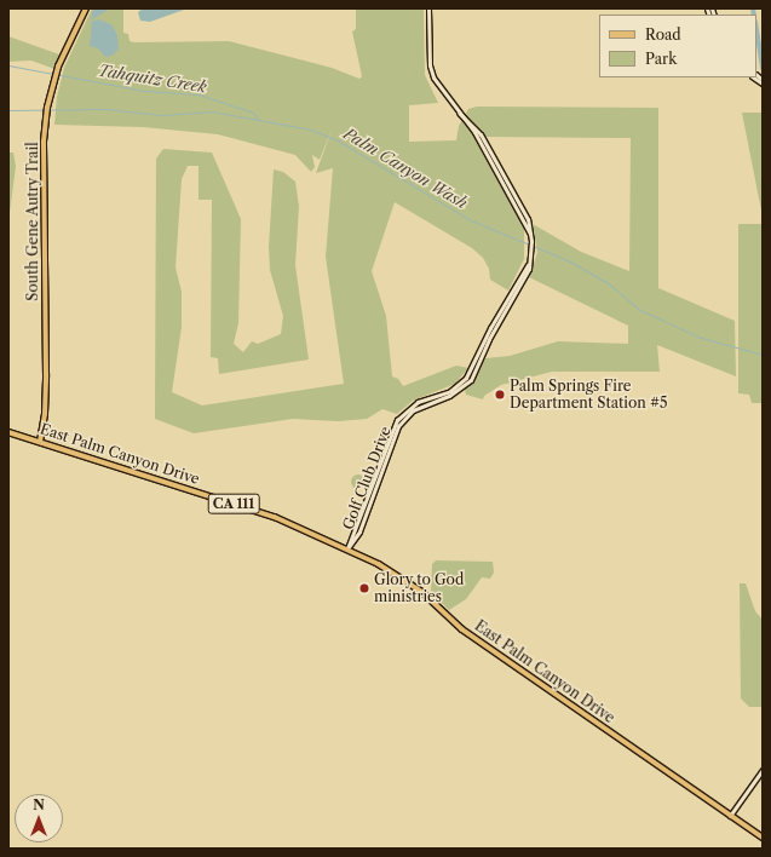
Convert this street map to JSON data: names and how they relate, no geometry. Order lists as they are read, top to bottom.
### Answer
{
  "streets": {
    "main road": ["South Gene Autry Trail", "East Palm Canyon Drive", "CA 111"],
    "street": ["Golf Club Drive"]
  },
  "crossings": [
    ["South Gene Autry Trail", "East Palm Canyon Drive"],
    ["East Palm Canyon Drive", "Golf Club Drive"]
  ],
  "water": ["Tahquitz Creek", "Palm Canyon Wash"],
  "places": ["Palm Springs Fire Department Station #5", "Glory to God ministries"],
  "legend": ["Road", "Park"],
  "north": "top"
}
